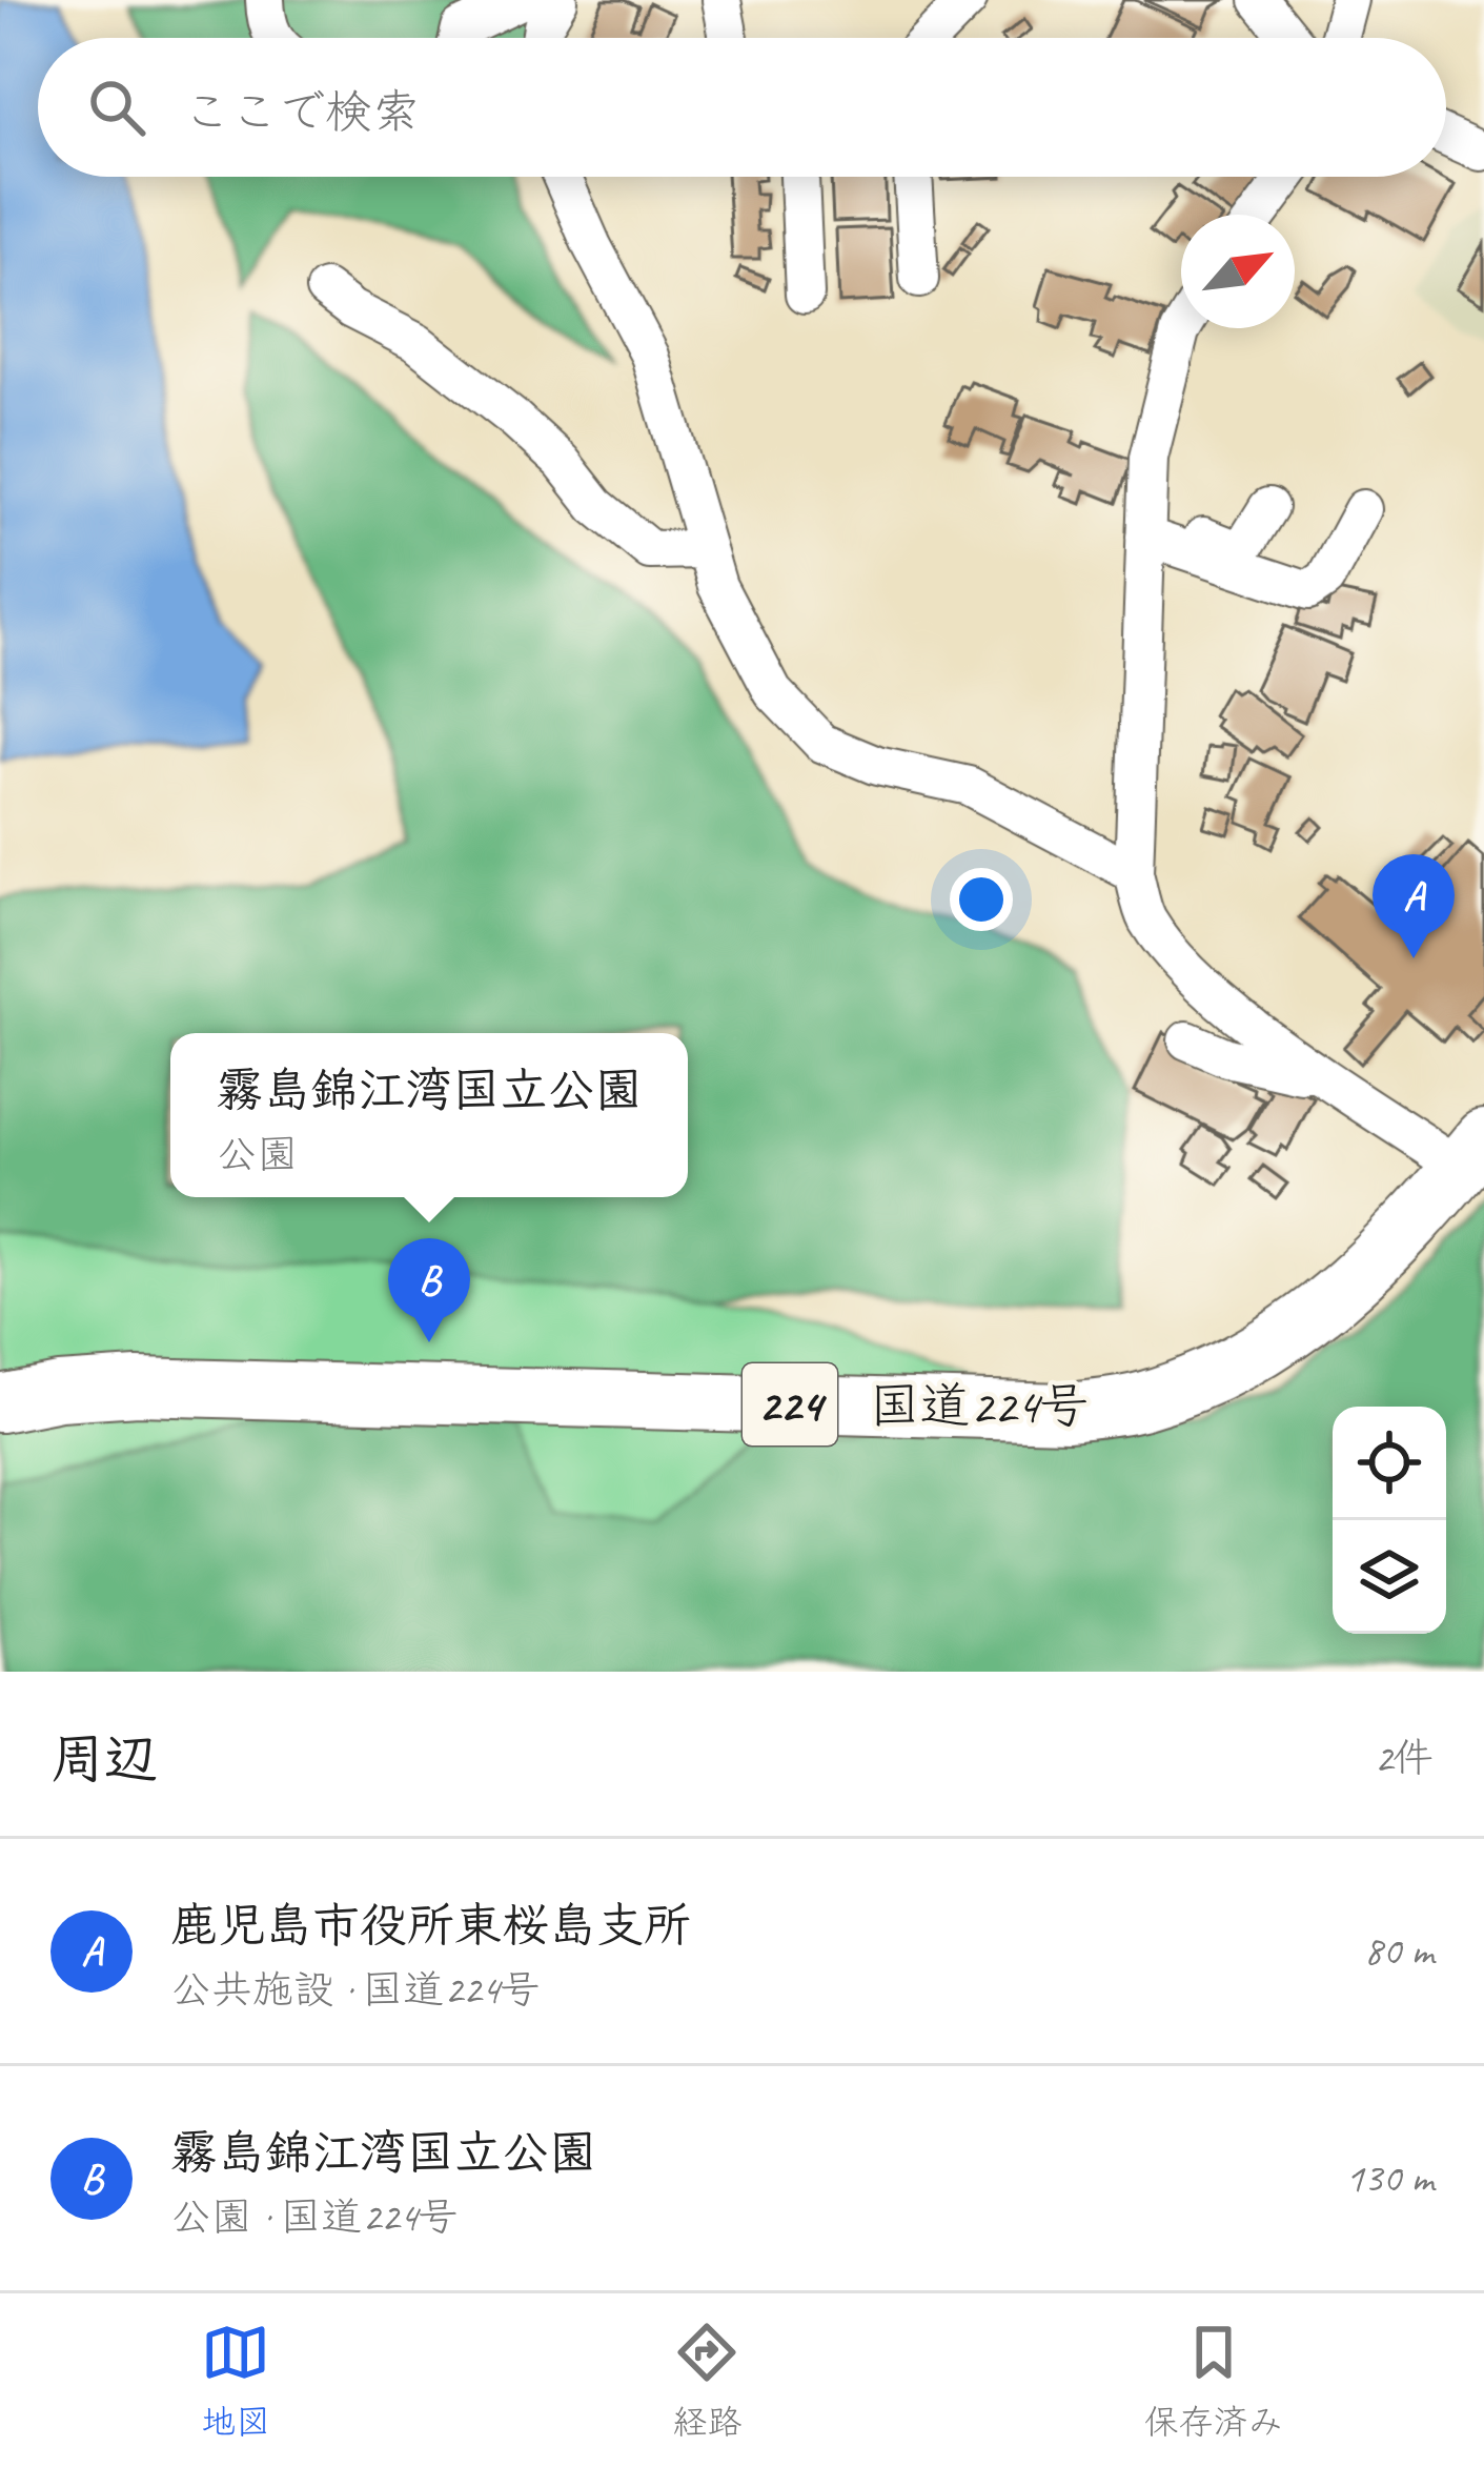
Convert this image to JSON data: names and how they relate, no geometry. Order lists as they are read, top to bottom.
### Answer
{
  "streets": {
    "highway": ["224", "国道224号"]
  },
  "north": "top right",
  "page": {
    "search": "ここで検索",
    "pins": ["A", "B"],
    "popup": ["霧島錦江湾国立公園", "公園"],
    "heading": ["周辺", "2件"],
    "list": [
      {
        "mark": "A",
        "name": "鹿児島市役所東桜島支所",
        "note": "公共施設 · 国道224号",
        "value": "80 m"
      },
      {
        "mark": "B",
        "name": "霧島錦江湾国立公園",
        "note": "公園 · 国道224号",
        "value": "130 m"
      }
    ],
    "nav": ["地図", "経路", "保存済み"]
  }
}
